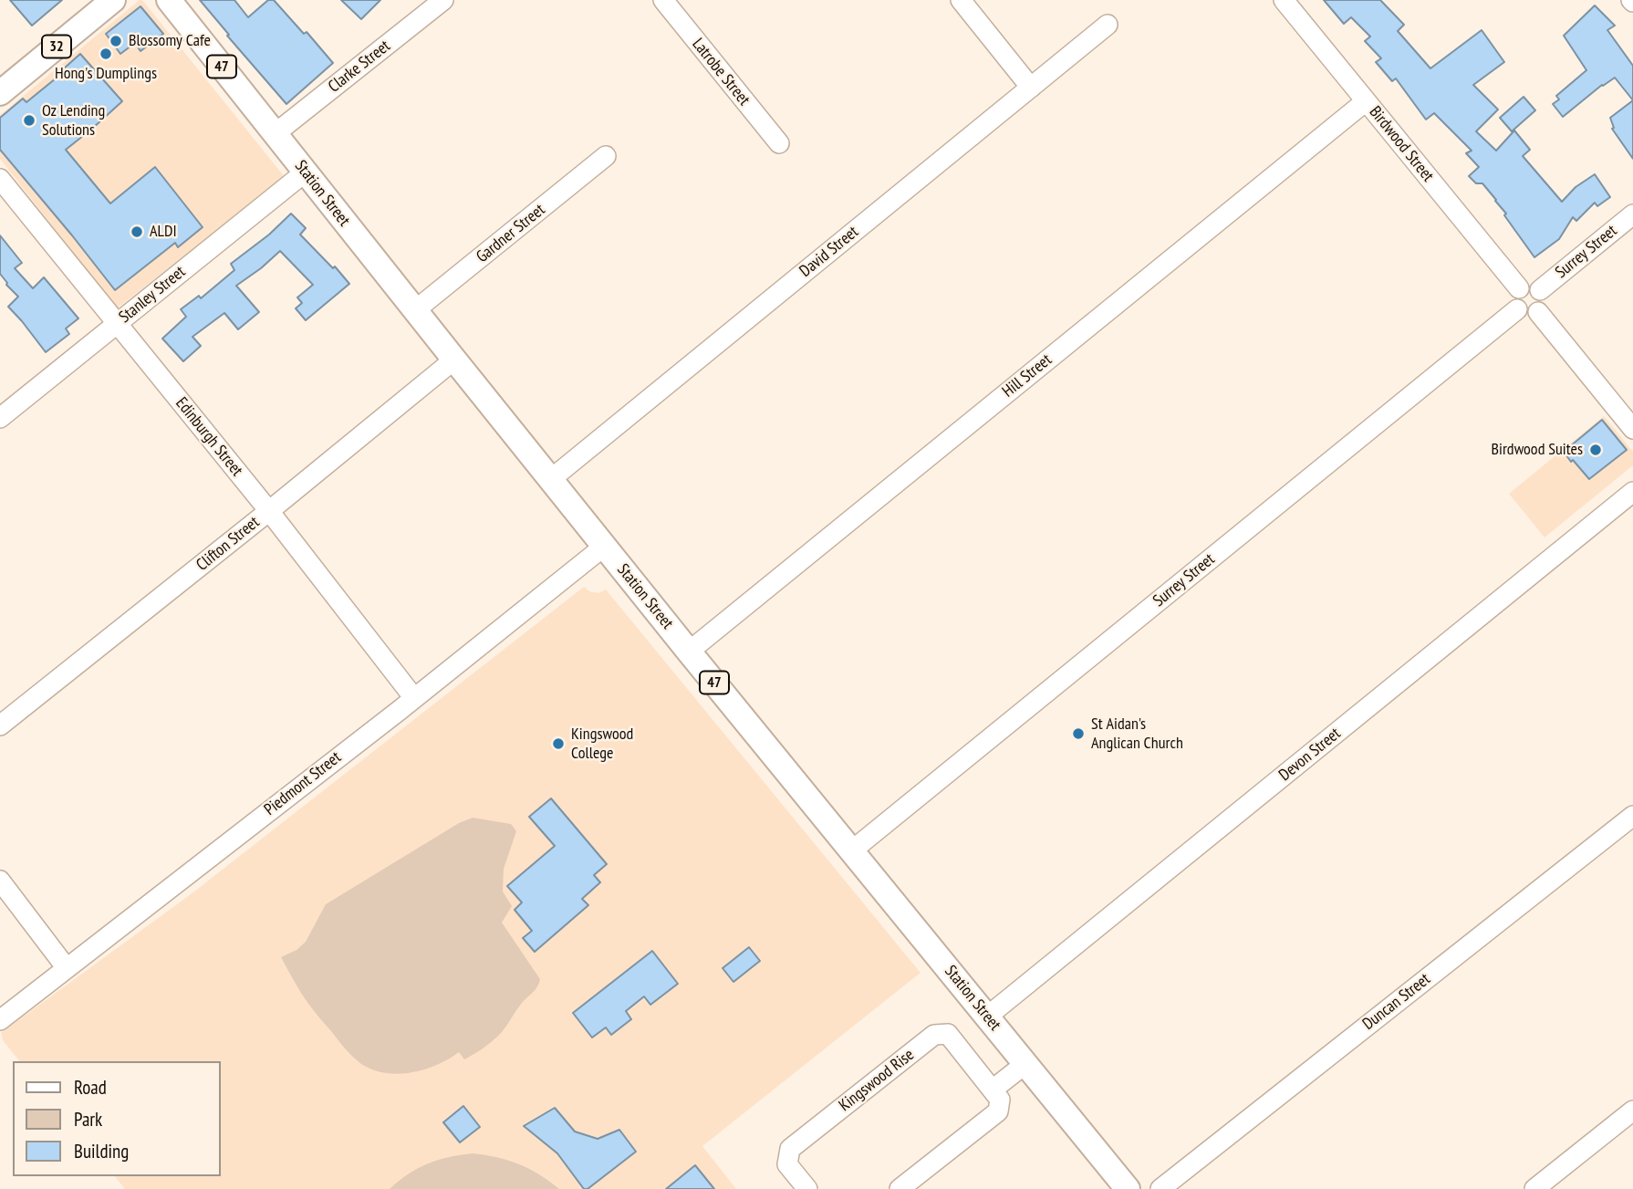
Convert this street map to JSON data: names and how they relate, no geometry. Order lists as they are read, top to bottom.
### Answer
{
  "streets": {
    "main road": ["32", "47", "Station Street"],
    "street": [
      "Clarke Street",
      "Latrobe Street",
      "Birdwood Street",
      "Gardner Street",
      "David Street",
      "Surrey Street",
      "Stanley Street",
      "Hill Street",
      "Edinburgh Street",
      "Clifton Street",
      "Devon Street",
      "Piedmont Street",
      "Duncan Street",
      "Kingswood Rise"
    ]
  },
  "crossings": [
    ["Clarke Street", "Station Street"],
    ["Birdwood Street", "Surrey Street"],
    ["Birdwood Street", "Hill Street"],
    ["Station Street", "Gardner Street"],
    ["Station Street", "David Street"],
    ["Station Street", "Surrey Street"],
    ["Station Street", "Stanley Street"],
    ["Station Street", "Hill Street"],
    ["Station Street", "Clifton Street"],
    ["Station Street", "Devon Street"],
    ["Station Street", "Piedmont Street"],
    ["Stanley Street", "Edinburgh Street"],
    ["Edinburgh Street", "Clifton Street"],
    ["Edinburgh Street", "Piedmont Street"]
  ],
  "places": [
    "Blossomy Cafe",
    "Hong's Dumplings",
    "Oz Lending Solutions",
    "ALDI",
    "Birdwood Suites",
    "St Aidan's Anglican Church",
    "Kingswood College"
  ],
  "legend": ["Road", "Park", "Building"]
}
